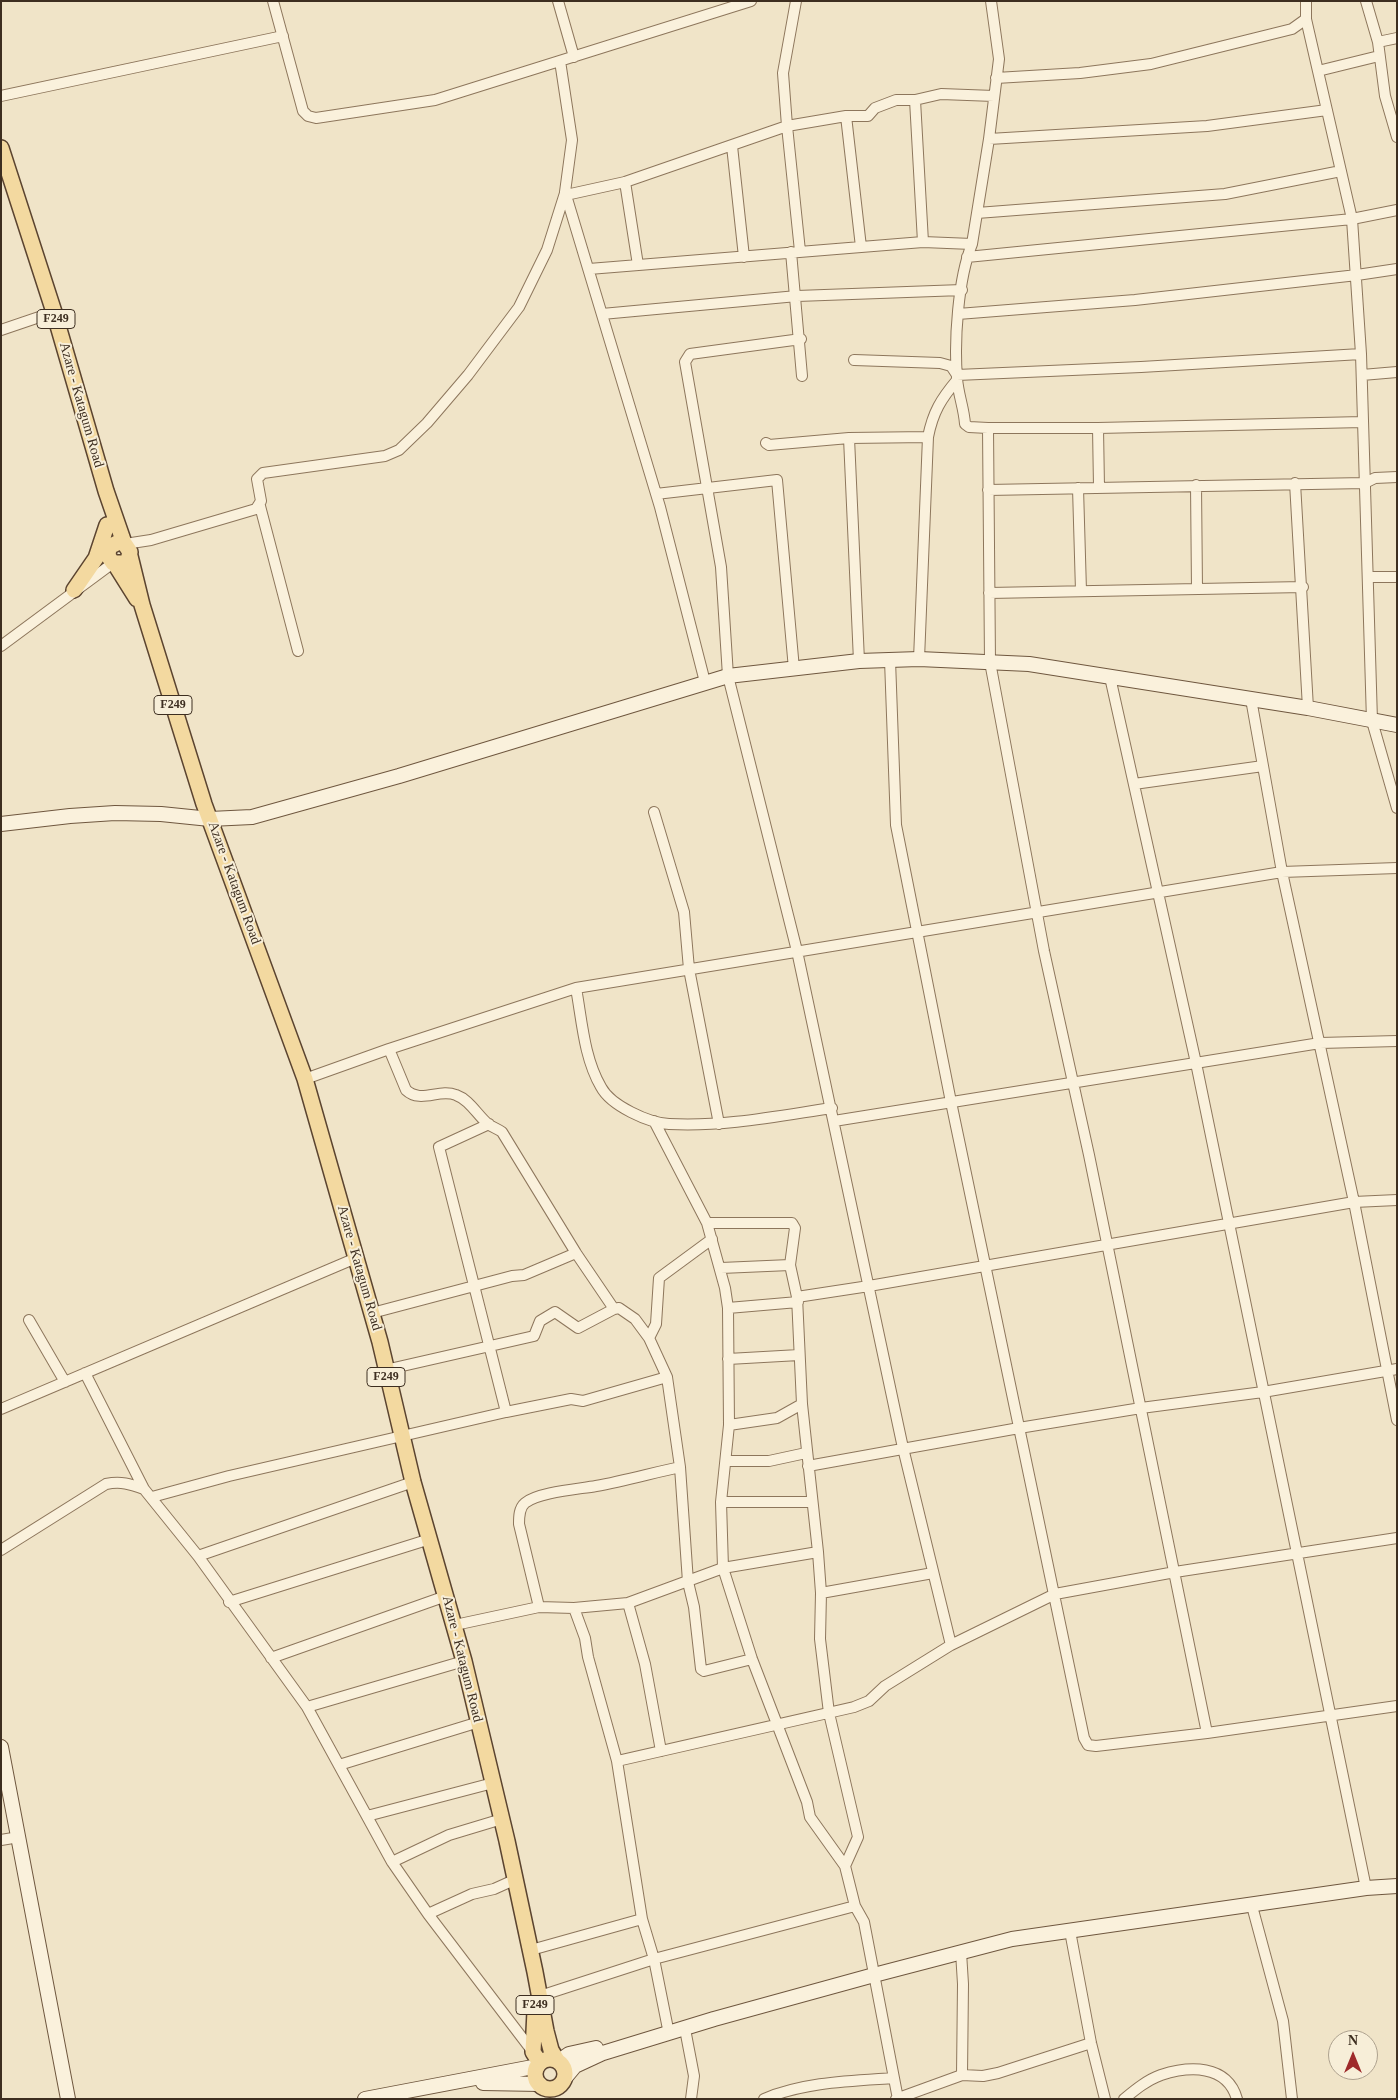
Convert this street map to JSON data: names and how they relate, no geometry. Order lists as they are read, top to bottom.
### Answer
{
  "streets": {
    "main road": ["F249", "Azare - Katagum Road"]
  },
  "north": "top"
}
